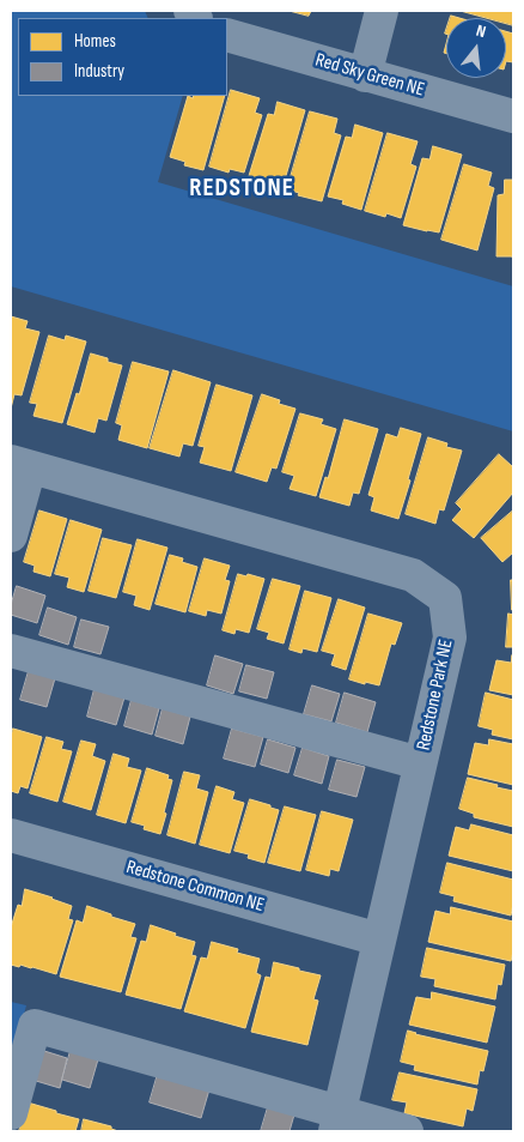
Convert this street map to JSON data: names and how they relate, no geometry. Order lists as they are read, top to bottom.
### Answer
{
  "streets": {
    "street": ["Red Sky Green NE", "Redstone Park NE", "Redstone Common NE"]
  },
  "crossings": [
    ["Redstone Park NE", "Redstone Common NE"]
  ],
  "districts": ["REDSTONE"],
  "legend": ["Homes", "Industry"],
  "north": "top"
}
